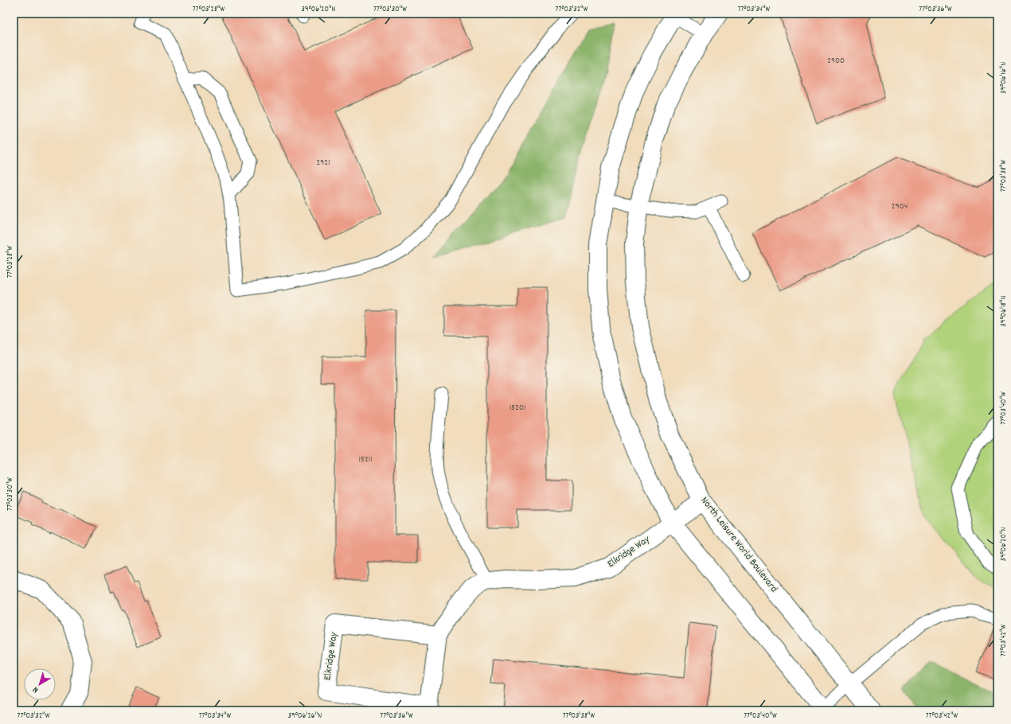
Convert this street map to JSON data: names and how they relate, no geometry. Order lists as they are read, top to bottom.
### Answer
{
  "streets": {
    "street": ["North Leisure World Boulevard", "Elkridge Way"]
  },
  "crossings": [
    ["North Leisure World Boulevard", "Elkridge Way"]
  ],
  "house_numbers": [
    "2900",
    "2921",
    "2904",
    "15201",
    "15211"
  ],
  "north": "bottom left",
  "coordinates": [
    "77°03'28\"W",
    "39°06'20\"N",
    "77°03'30\"W",
    "77°03'32\"W",
    "77°03'34\"W",
    "77°03'36\"W",
    "39°06'16\"N",
    "77°03'38\"W",
    "39°06'18\"N",
    "77°03'40\"W",
    "77°03'42\"W",
    "39°06'26\"N"
  ]
}
